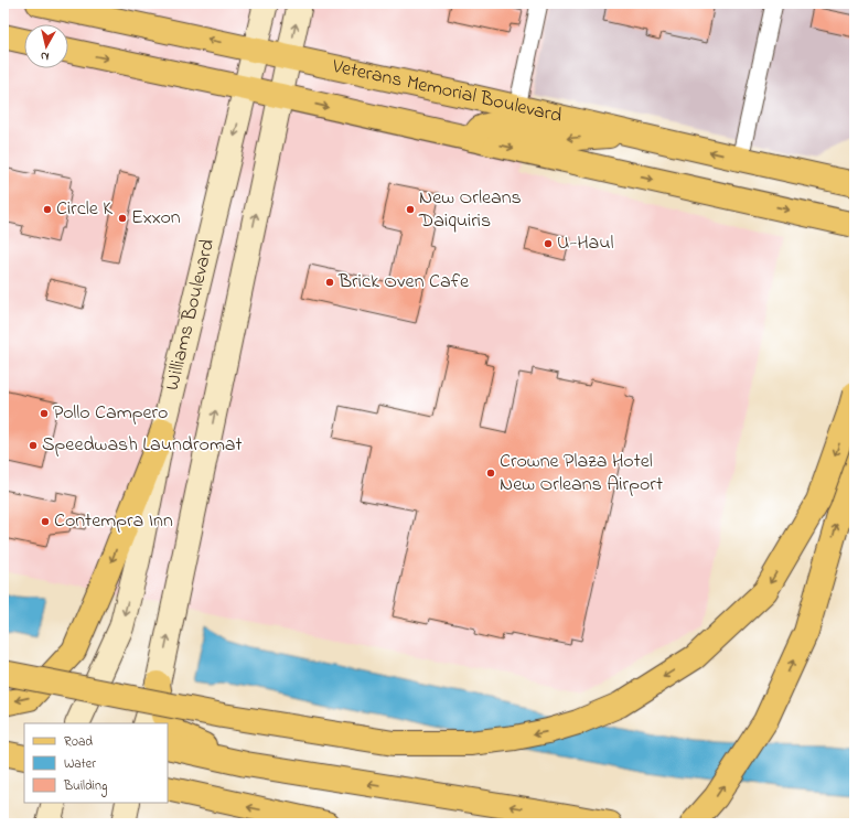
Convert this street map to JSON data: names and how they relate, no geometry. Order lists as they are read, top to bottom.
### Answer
{
  "streets": {
    "main road": ["Veterans Memorial Boulevard", "Williams Boulevard"]
  },
  "crossings": [
    ["Veterans Memorial Boulevard", "Williams Boulevard"]
  ],
  "places": [
    "Circle K",
    "New Orleans Daiquiris",
    "Exxon",
    "U-Haul",
    "Brick Oven Cafe",
    "Pollo Campero",
    "Speedwash Laundromat",
    "Crowne Plaza Hotel New Orleans Airport",
    "Contempra Inn"
  ],
  "legend": ["Road", "Water", "Building"],
  "north": "bottom"
}
